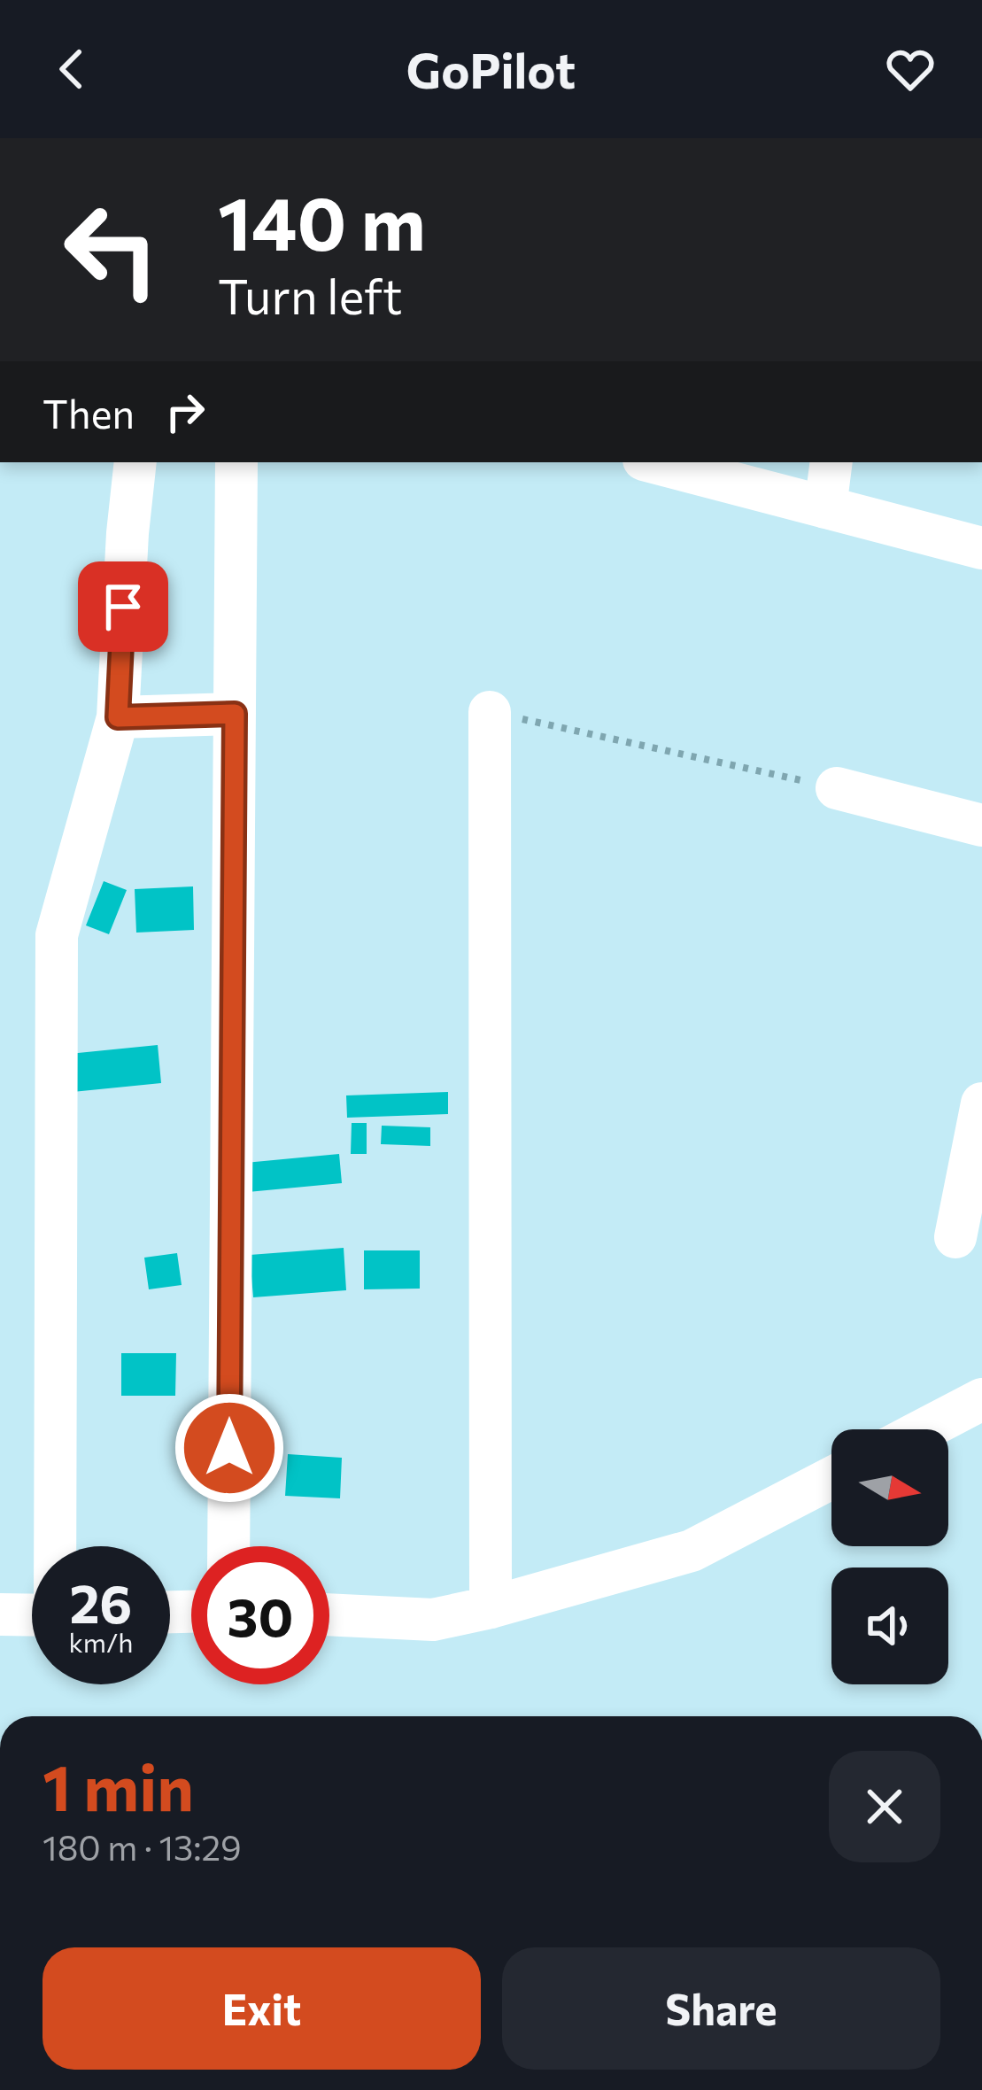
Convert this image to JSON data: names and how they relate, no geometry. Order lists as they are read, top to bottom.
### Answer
{
  "north": "right",
  "page": {
    "header": "GoPilot",
    "turn": ["140 m", "Turn left"],
    "then": "Then",
    "speed": "26 km/h",
    "limit": "30",
    "heading": ["1 min", "180 m · 13:29"],
    "buttons": ["Exit", "Share"]
  }
}
